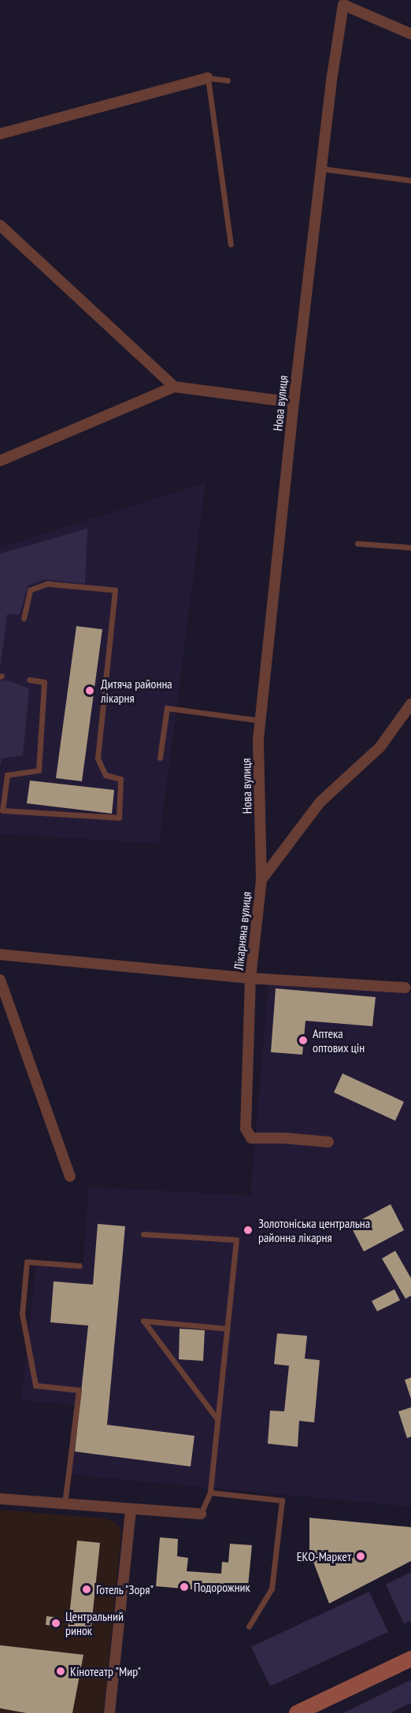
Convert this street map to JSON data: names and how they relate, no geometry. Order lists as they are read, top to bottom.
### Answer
{
  "streets": {
    "street": ["Нова вулиця", "Лікарняна вулиця"]
  },
  "crossings": [
    ["Нова вулиця", "Лікарняна вулиця"]
  ],
  "places": [
    "Дитяча районна лікарня",
    "Аптека оптових цін",
    "Золотоніська центральна районна лікарня",
    "ЕКО-Маркет",
    "Подорожник",
    "Готель \"Зоря\"",
    "Центральний ринок",
    "Кінотеатр \"Мир\""
  ]
}
